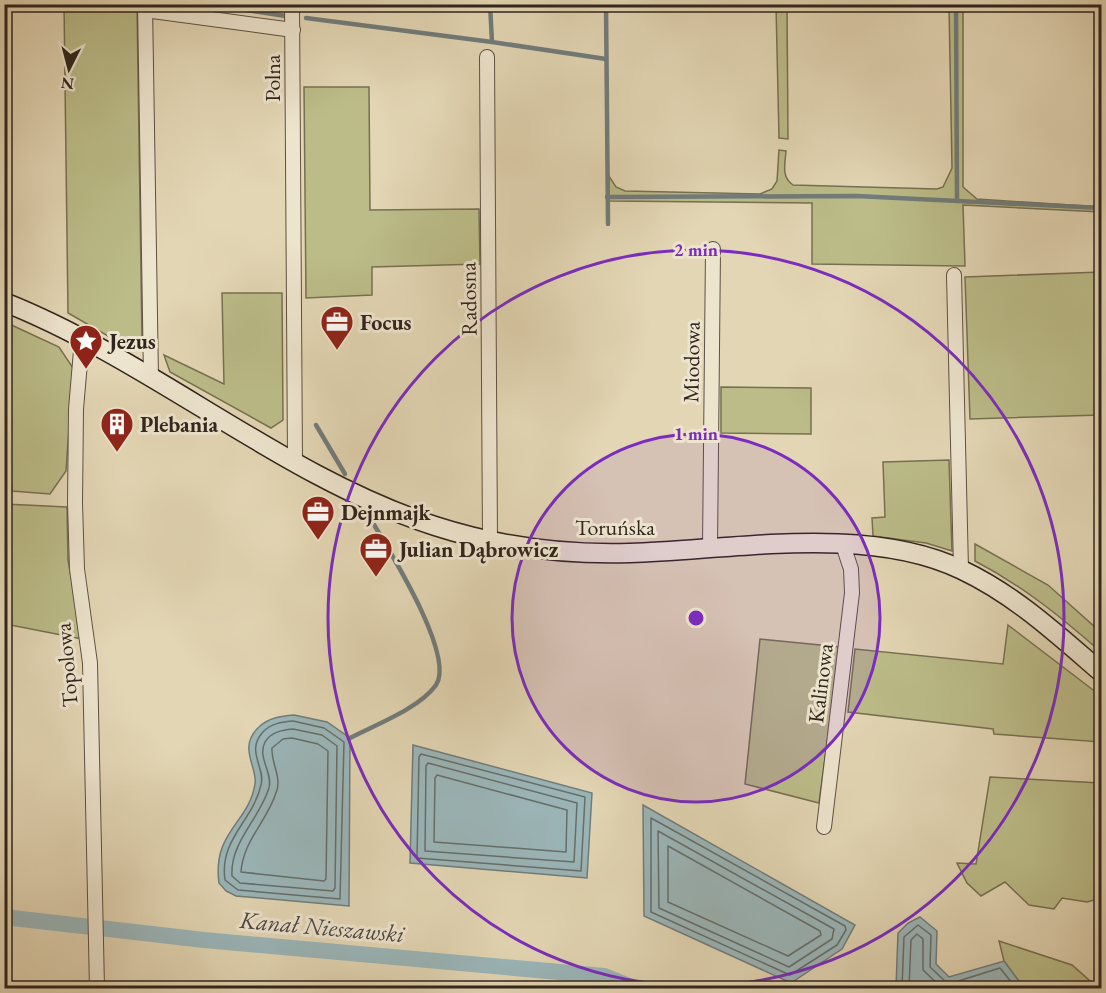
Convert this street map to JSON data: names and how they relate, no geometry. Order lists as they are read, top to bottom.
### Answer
{
  "streets": {
    "main road": ["Toruńska"],
    "street": [
      "Polna",
      "Radosna",
      "Miodowa",
      "Topolowa",
      "Kalinowa"
    ]
  },
  "crossings": [
    ["Polna", "Toruńska"],
    ["Radosna", "Toruńska"],
    ["Miodowa", "Toruńska"],
    ["Toruńska", "Topolowa"],
    ["Toruńska", "Kalinowa"]
  ],
  "water": ["Kanał Nieszawski"],
  "places": {
    "office": ["Focus", "Dejnmajk", "Julian Dąbrowicz"],
    "place": ["Jezus"],
    "building": ["Plebania"]
  },
  "north": "bottom",
  "rings": ["2 min", "1 min"]
}
